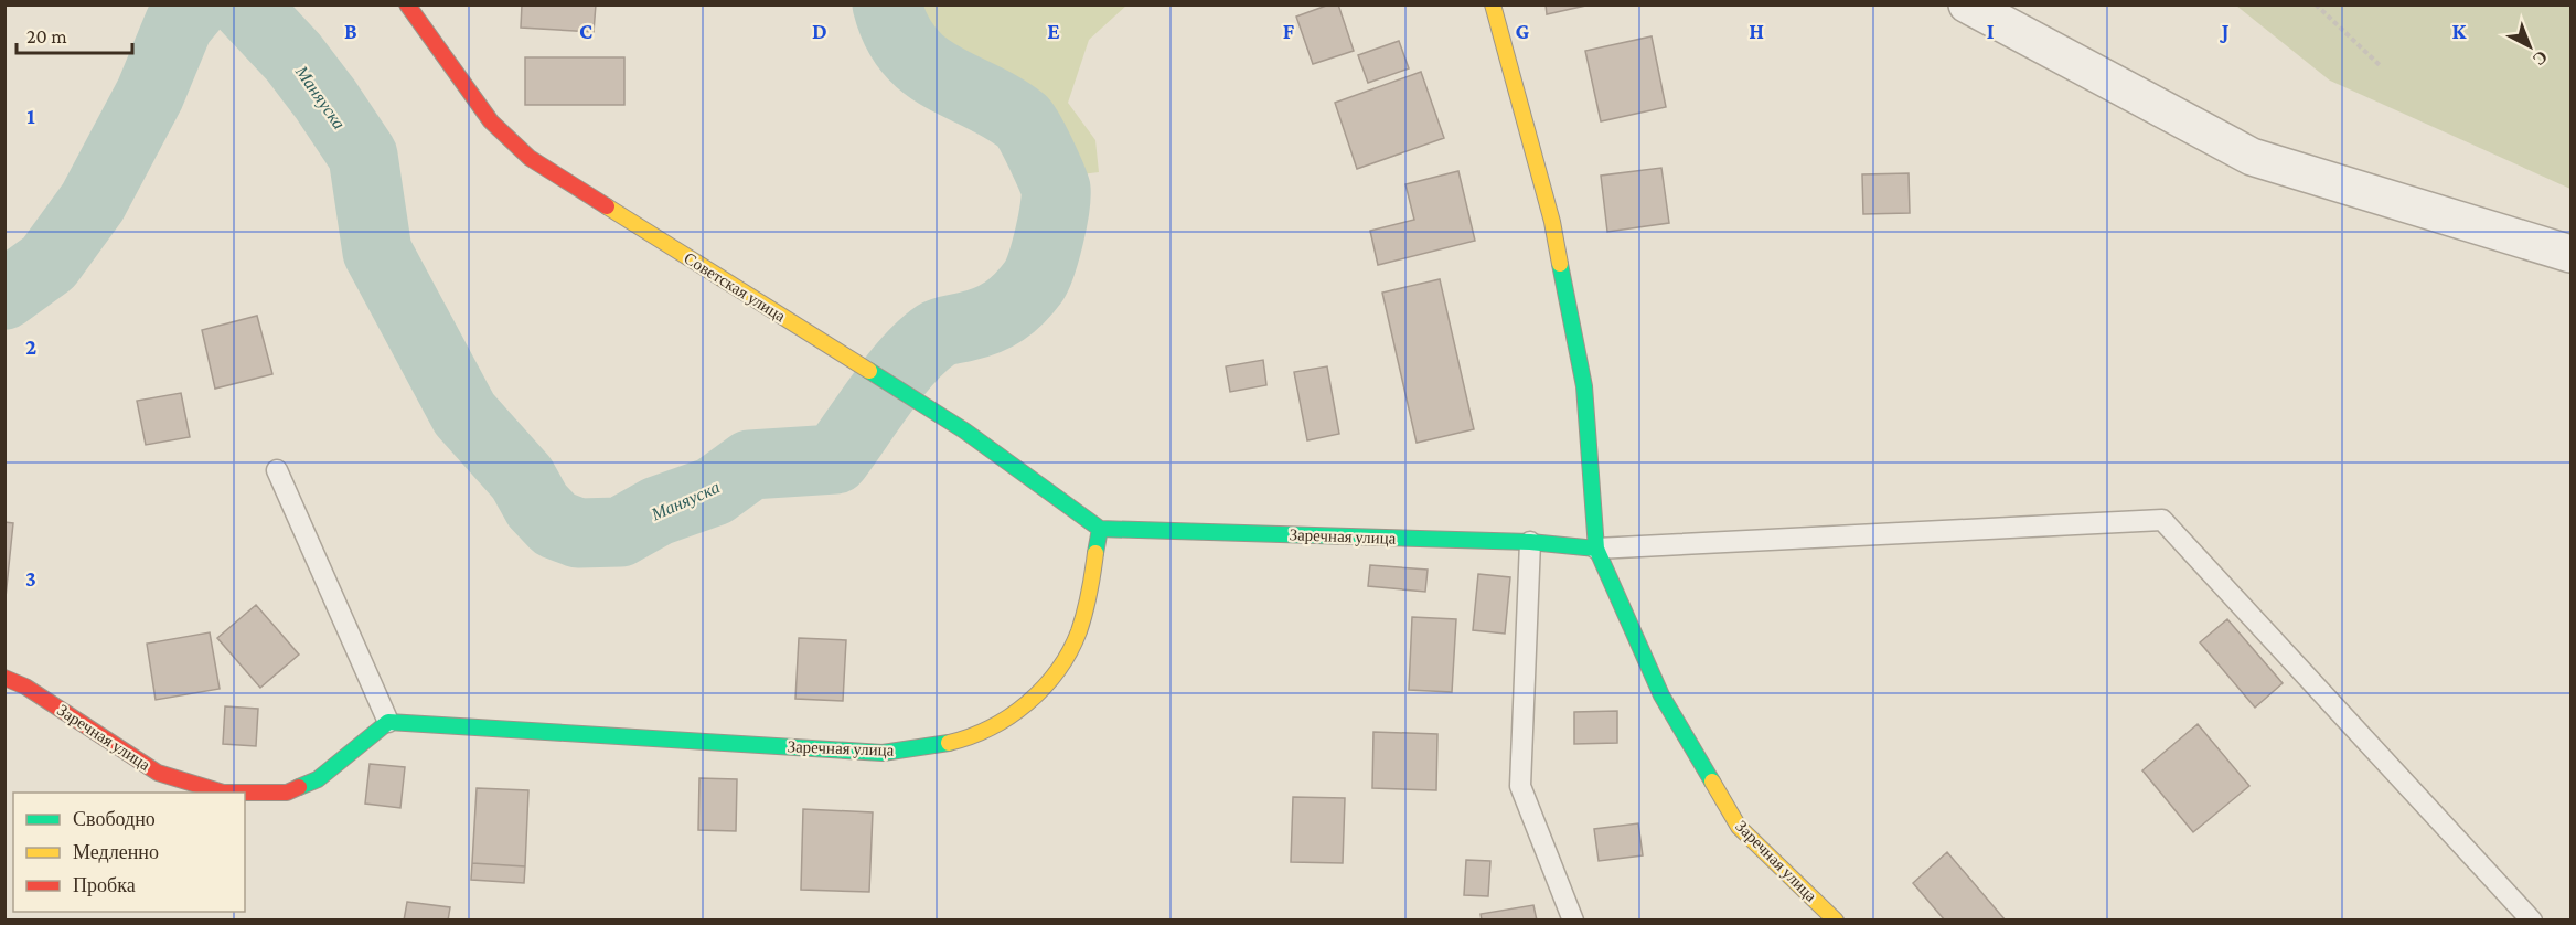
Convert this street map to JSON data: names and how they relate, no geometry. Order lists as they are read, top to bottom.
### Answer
{
  "streets": {
    "street": ["Советская улица", "Заречная улица"]
  },
  "crossings": [
    ["Советская улица", "Заречная улица"]
  ],
  "water": ["Маняуска"],
  "legend": ["Свободно", "Медленно", "Пробка"],
  "scale_bar": "20 m",
  "north": "bottom right",
  "grid": {
    "columns": [
      "B",
      "C",
      "D",
      "E",
      "F",
      "G",
      "H",
      "I",
      "J",
      "K"
    ],
    "rows": ["1", "2", "3"]
  }
}
